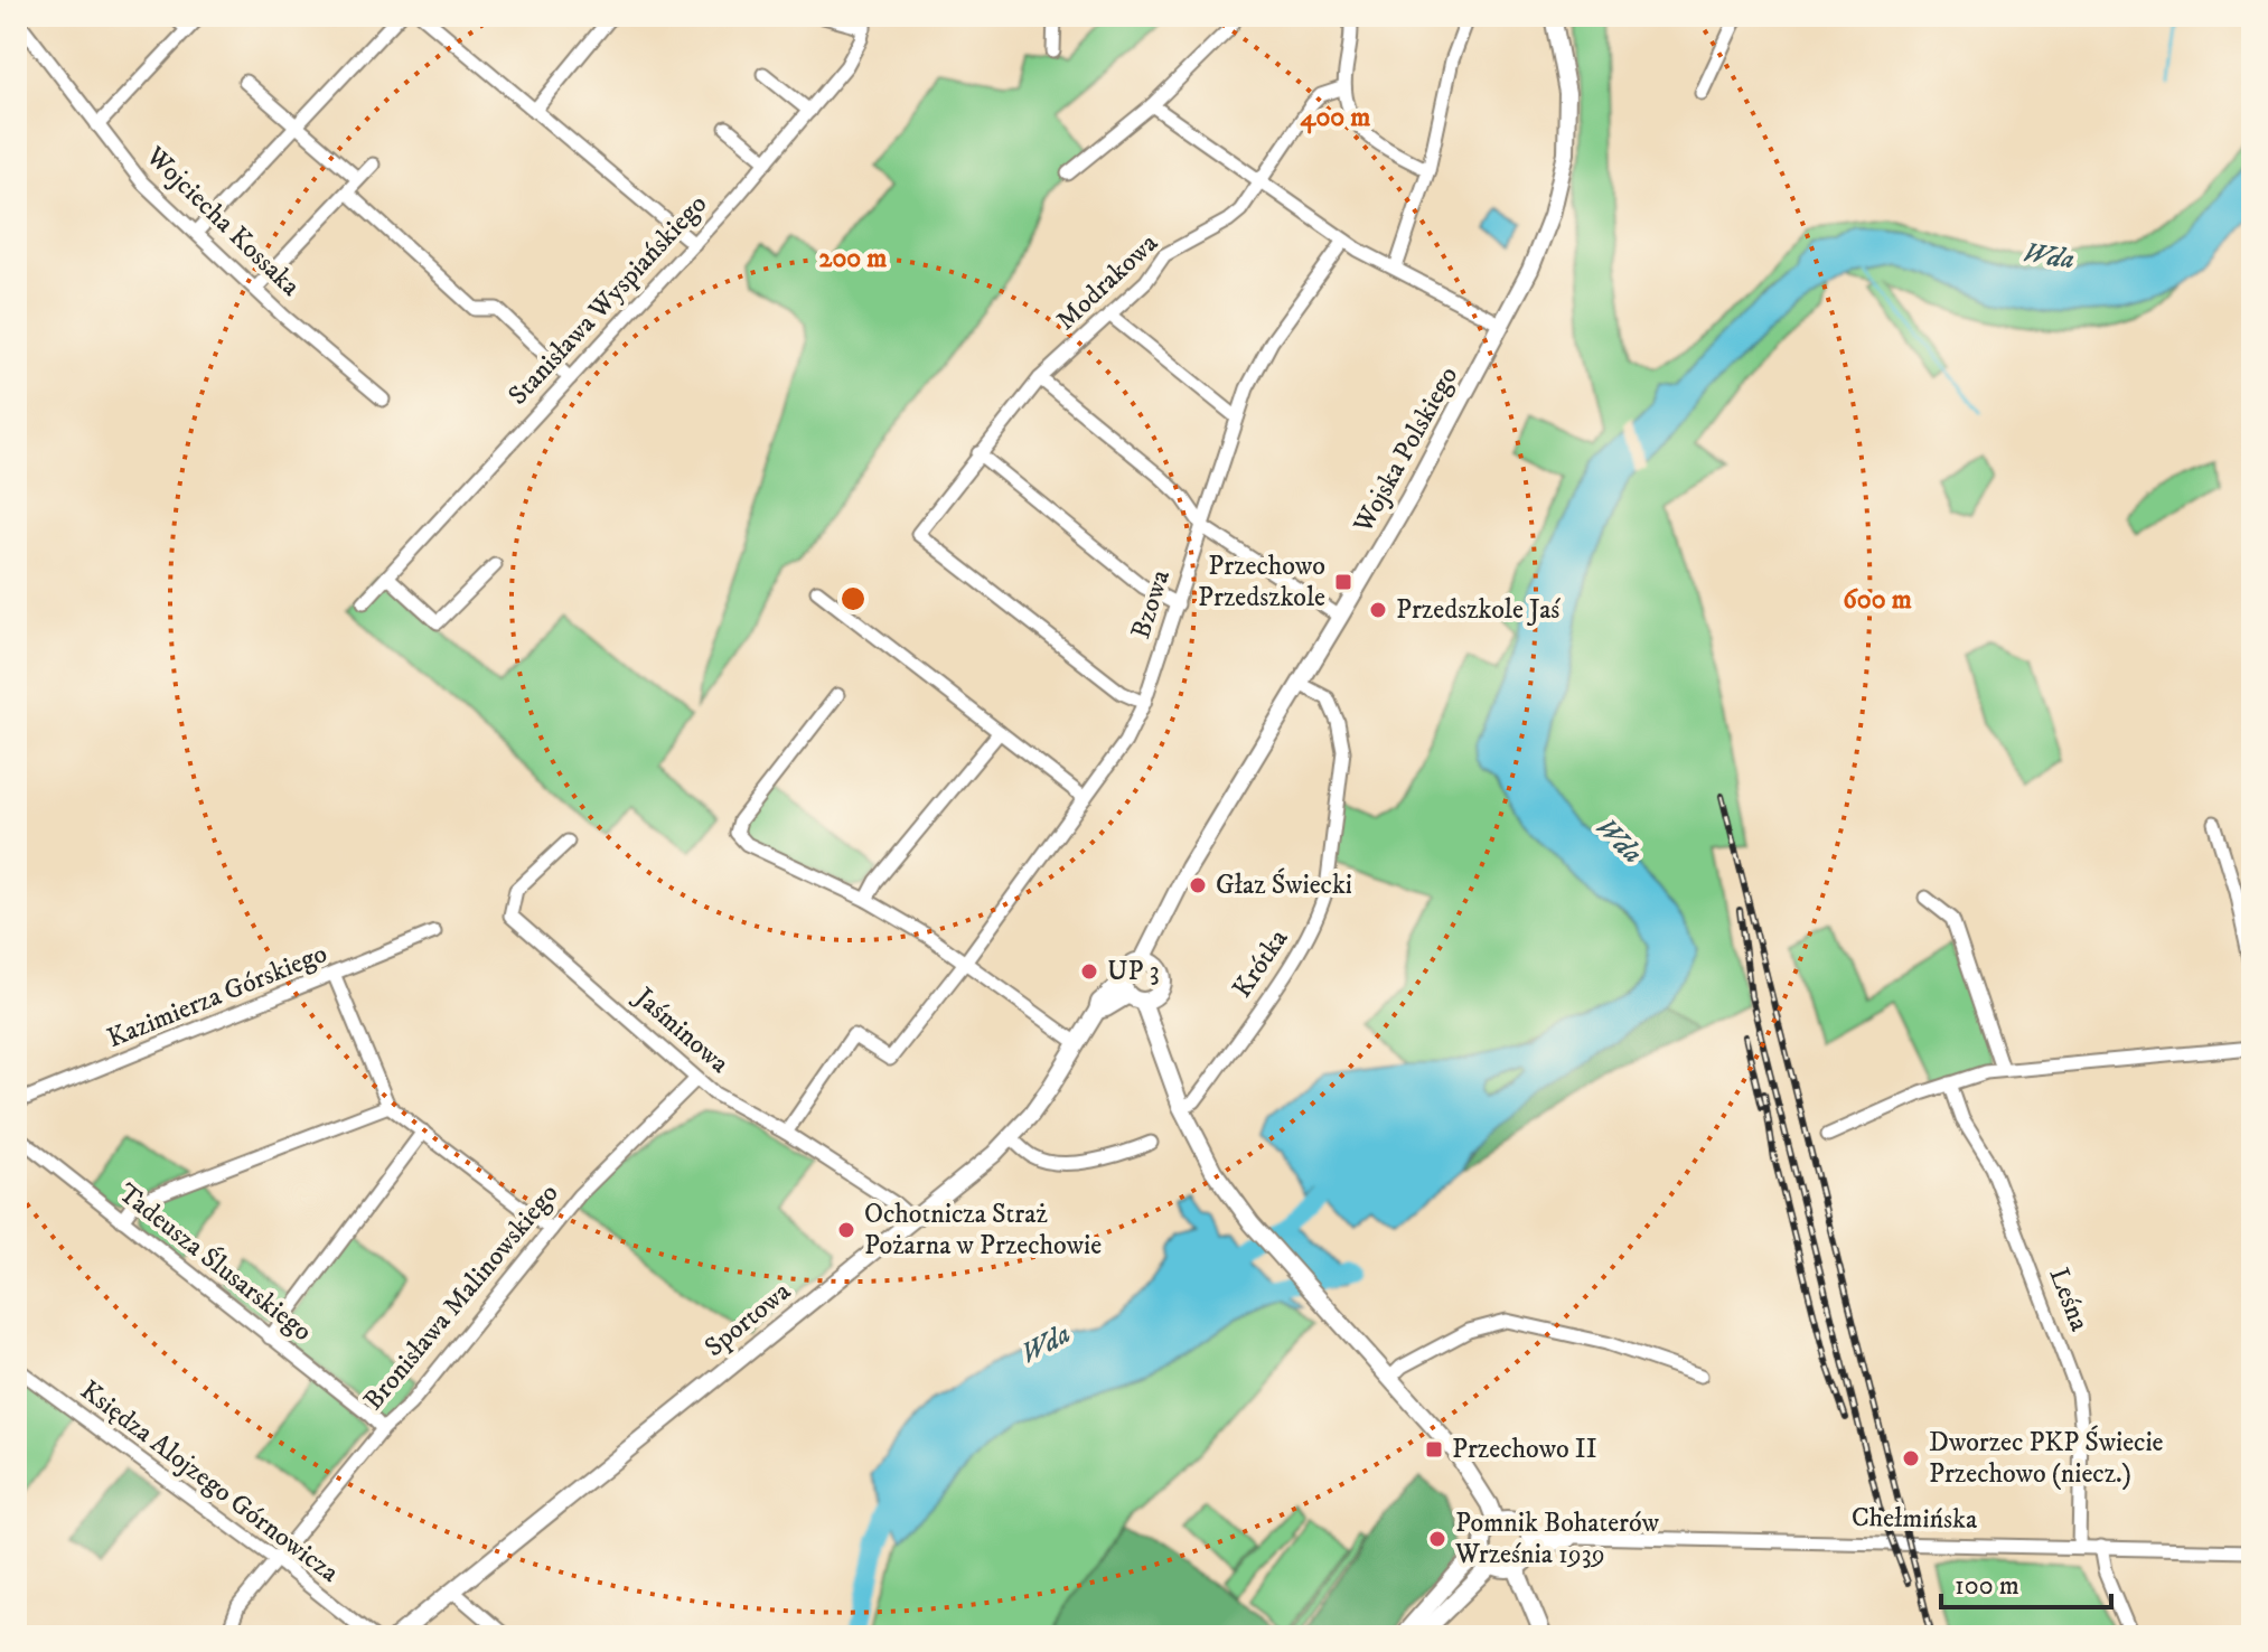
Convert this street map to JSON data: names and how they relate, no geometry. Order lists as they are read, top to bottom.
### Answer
{
  "streets": {
    "street": [
      "Wojciecha Kossaka",
      "Modrakowa",
      "Stanisława Wyspiańskiego",
      "Wojska Polskiego",
      "Bzowa",
      "Krótka",
      "Kazimierza Górskiego",
      "Jaśminowa",
      "Tadeusza Ślusarskiego",
      "Bronisława Malinowskiego",
      "Leśna",
      "Sportowa",
      "Księdza Alojzego Górnowicza",
      "Chełmińska"
    ]
  },
  "crossings": [
    ["Modrakowa", "Bzowa"],
    ["Wojska Polskiego", "Krótka"],
    ["Wojska Polskiego", "Sportowa"],
    ["Bzowa", "Jaśminowa"],
    ["Jaśminowa", "Bronisława Malinowskiego"],
    ["Jaśminowa", "Sportowa"],
    ["Tadeusza Ślusarskiego", "Bronisława Malinowskiego"],
    ["Bronisława Malinowskiego", "Księdza Alojzego Górnowicza"],
    ["Leśna", "Chełmińska"]
  ],
  "water": ["Wda"],
  "places": {
    "transit": ["Przechowo Przedszkole", "Przechowo II"],
    "other": [
      "Przedszkole Jaś",
      "Głaz Świecki",
      "UP 3",
      "Ochotnicza Straż Pożarna w Przechowie",
      "Dworzec PKP Świecie Przechowo (niecz.)",
      "Pomnik Bohaterów Września 1939"
    ]
  },
  "scale_bar": "100 m",
  "rings": ["400 m", "200 m", "600 m"]
}
